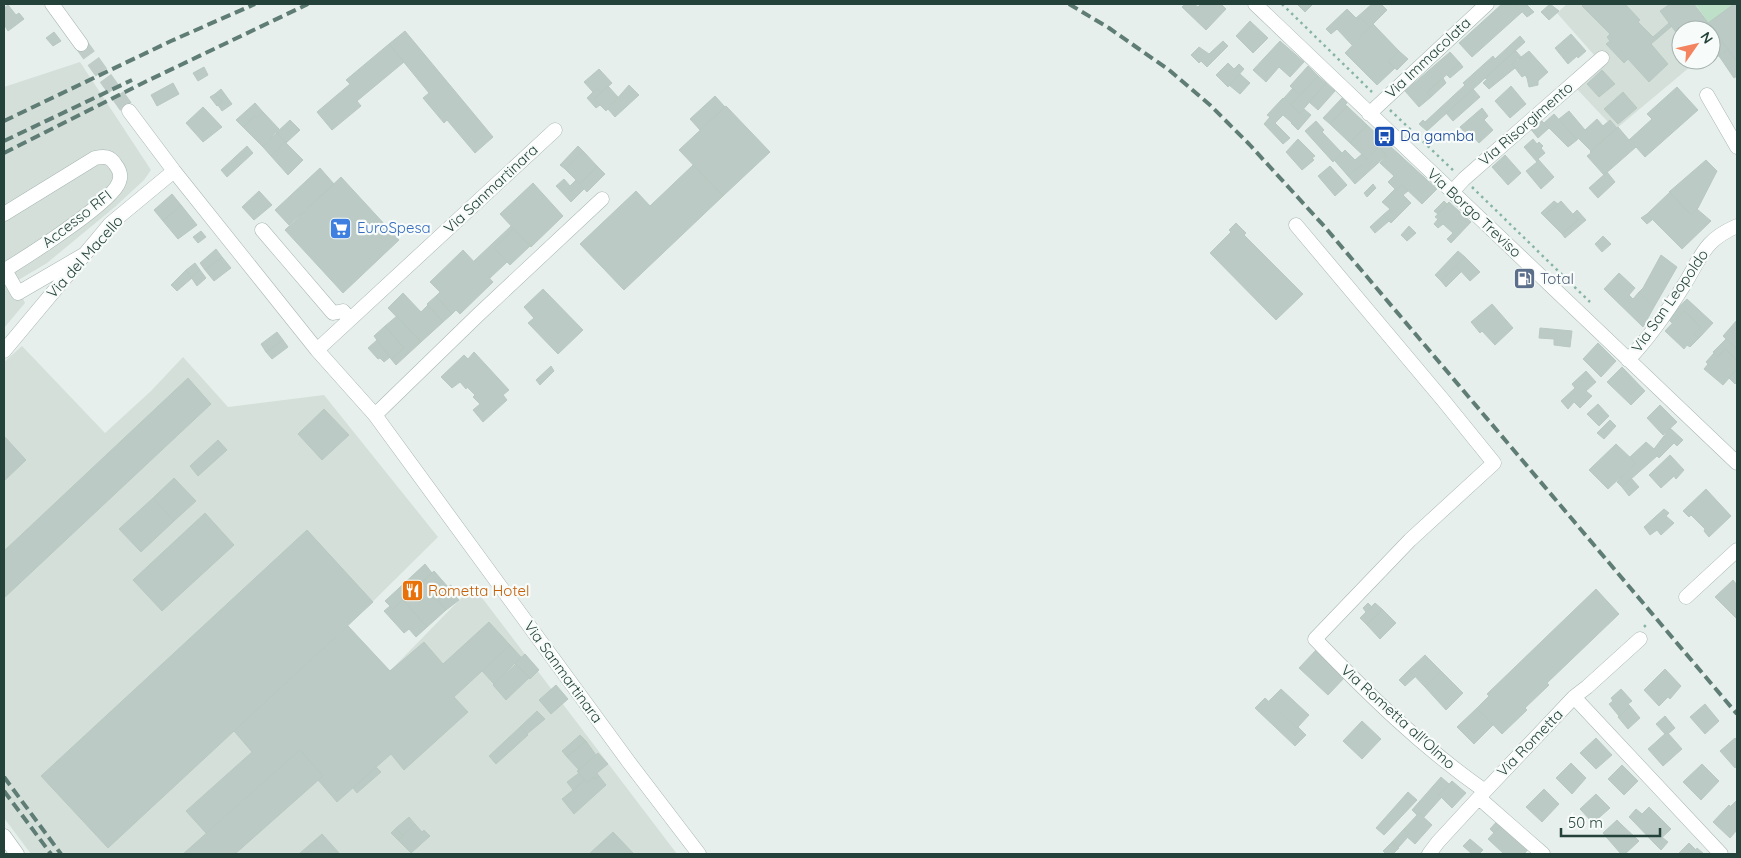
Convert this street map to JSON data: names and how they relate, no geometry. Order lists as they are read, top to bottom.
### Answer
{
  "streets": {
    "street": [
      "Via Immacolata",
      "Via Risorgimento",
      "Via Sanmartinara",
      "Via Borgo Treviso",
      "Accesso RFI",
      "Via del Macello",
      "Via San Leopoldo",
      "Via Rometta all'Olmo",
      "Via Rometta"
    ]
  },
  "crossings": [
    ["Via Immacolata", "Via Borgo Treviso"],
    ["Via Risorgimento", "Via Borgo Treviso"],
    ["Via Sanmartinara", "Via del Macello"],
    ["Via Borgo Treviso", "Via San Leopoldo"],
    ["Accesso RFI", "Via del Macello"],
    ["Via Rometta all'Olmo", "Via Rometta"]
  ],
  "places": {
    "bus stop": ["Da gamba"],
    "supermarket": ["EuroSpesa"],
    "fuel station": ["Total"],
    "restaurant": ["Rometta Hotel"]
  },
  "scale_bar": "50 m",
  "north": "top right"
}
